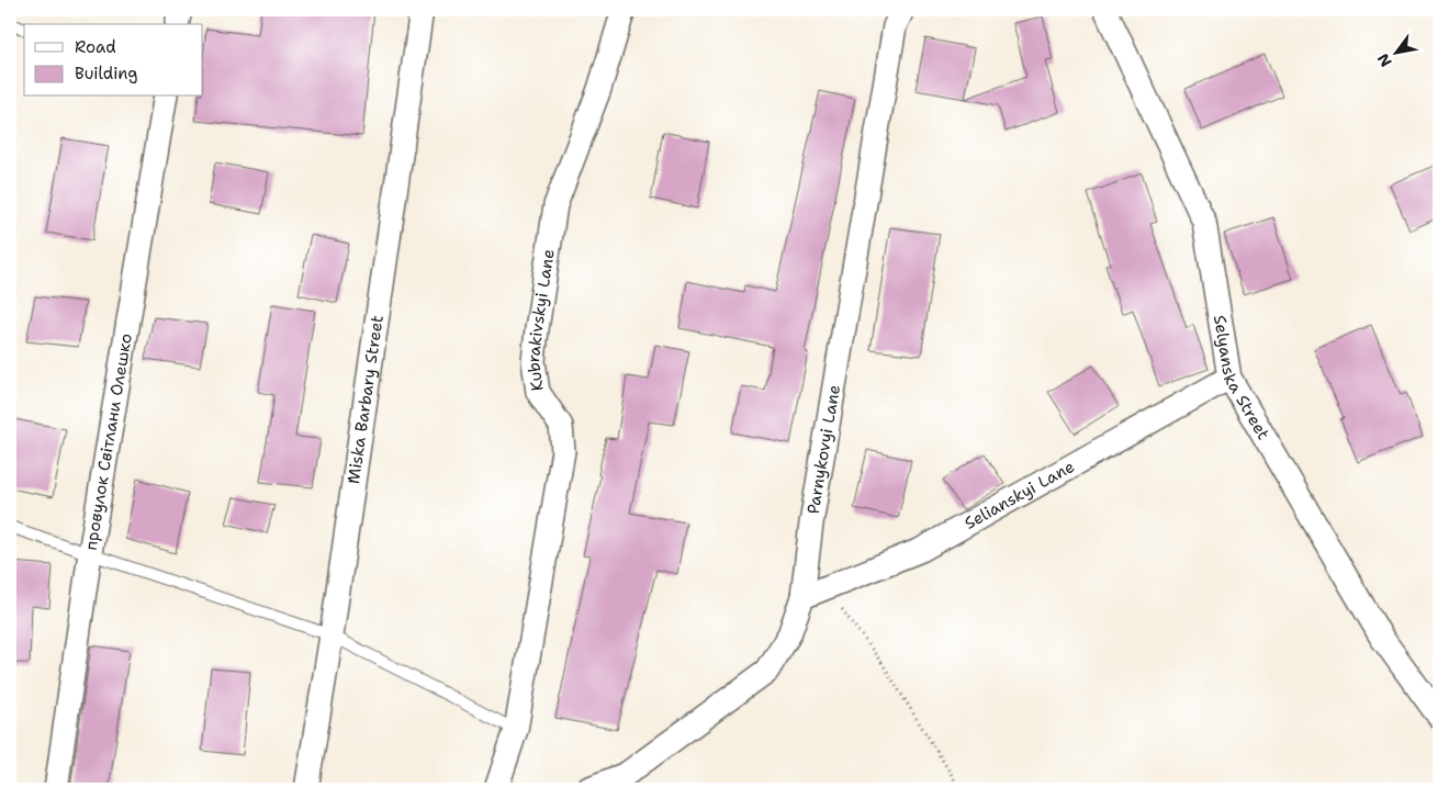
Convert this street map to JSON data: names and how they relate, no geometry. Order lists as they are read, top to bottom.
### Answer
{
  "streets": {
    "street": [
      "Kubrakivskyi Lane",
      "Selyanska Street",
      "Miska Barbary Street",
      "провулок Світлани Олешко",
      "Parnykovyi Lane",
      "Selianskyi Lane"
    ]
  },
  "crossings": [
    ["Selyanska Street", "Selianskyi Lane"],
    ["Parnykovyi Lane", "Selianskyi Lane"]
  ],
  "legend": ["Road", "Building"],
  "north": "bottom left"
}
